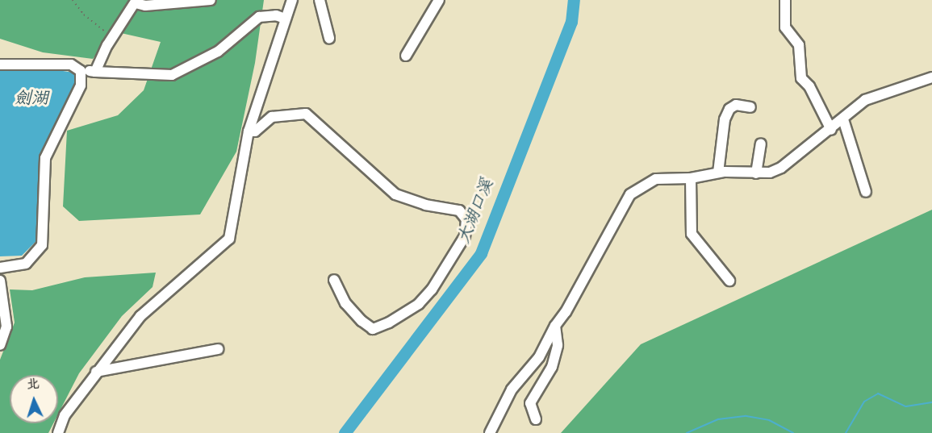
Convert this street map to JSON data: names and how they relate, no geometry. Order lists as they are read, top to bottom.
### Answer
{
  "water": ["劍湖", "大湖口溪"],
  "north": "top"
}
